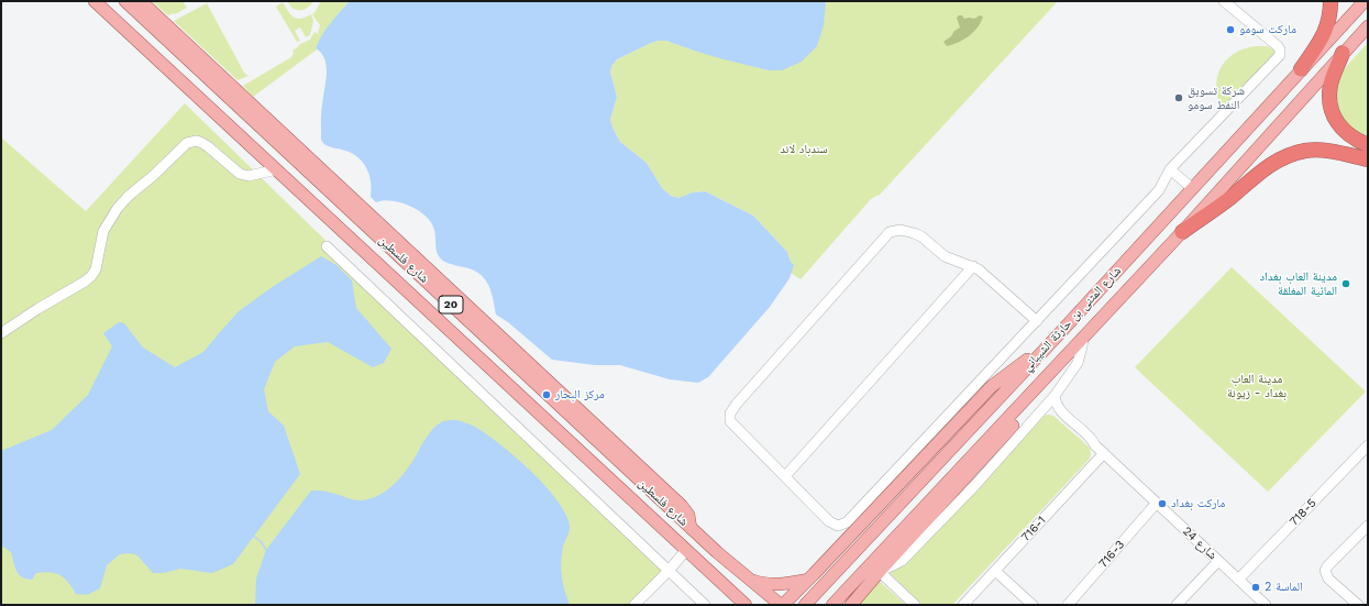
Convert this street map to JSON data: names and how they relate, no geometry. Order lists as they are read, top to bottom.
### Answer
{
  "streets": {
    "main road": ["شارع فلسطين", "20", "شارع المثنى بن حارثة الشيباني"],
    "street": [
      "718-5",
      "716-1",
      "شارع 24",
      "716-3"
    ]
  },
  "crossings": [
    ["718-5", "شارع 24"],
    ["716-1", "شارع 24"],
    ["شارع 24", "716-3"]
  ],
  "parks": ["سندباد لاند", "مدينة العاب بغداد - زيونة"],
  "places": [
    "ماركت سومو",
    "شركة تسويق النفط سومو",
    "مدينة العاب بغداد المائية المغلقة",
    "مركز البحار",
    "ماركت بغداد",
    "الماسة 2"
  ]
}
